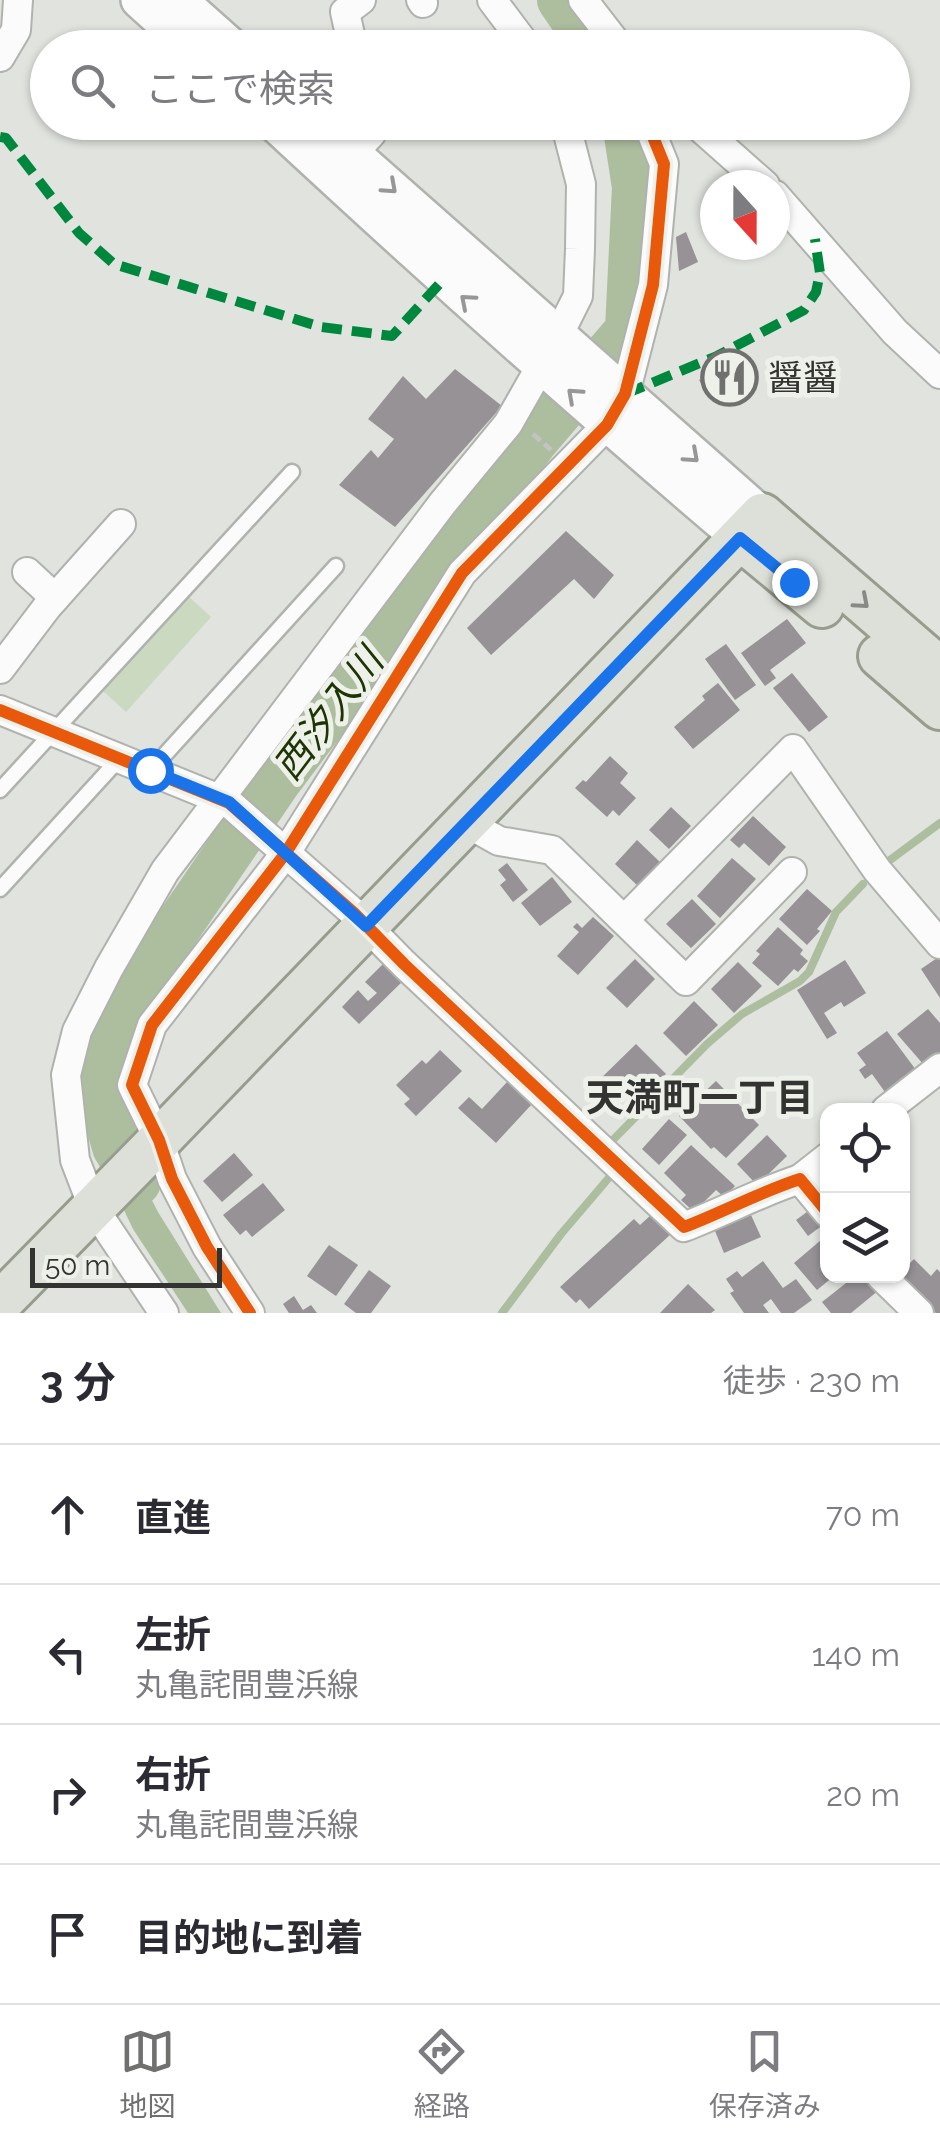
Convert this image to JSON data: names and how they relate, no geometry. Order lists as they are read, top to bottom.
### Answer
{
  "districts": ["天満町一丁目"],
  "water": ["西汐入川"],
  "places": {
    "restaurant": ["醤醤"]
  },
  "scale_bar": "50 m",
  "north": "bottom",
  "page": {
    "search": "ここで検索",
    "scale": "50 m",
    "heading": ["3 分", "徒歩 · 230 m"],
    "list": [
      ["直進", "70 m"],
      ["左折", "丸亀詫間豊浜線", "140 m"],
      ["右折", "丸亀詫間豊浜線", "20 m"],
      "目的地に到着"
    ],
    "nav": ["地図", "経路", "保存済み"]
  }
}
